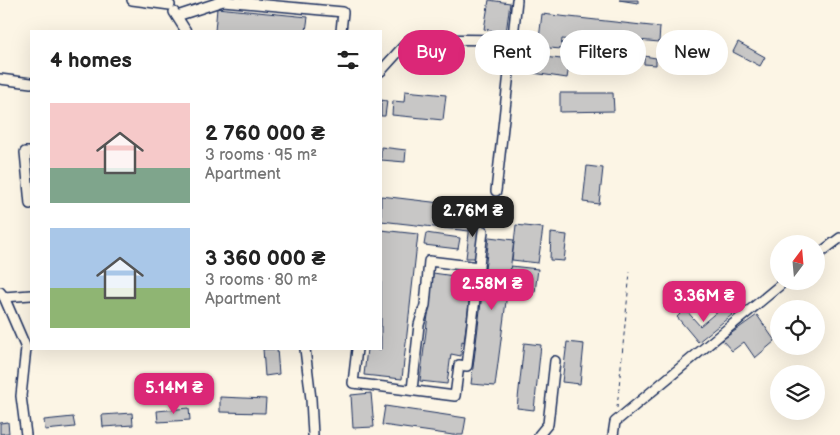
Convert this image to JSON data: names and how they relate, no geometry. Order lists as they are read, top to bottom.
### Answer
{
  "north": "top",
  "page": {
    "chip": [
      "Buy",
      "Rent",
      "Filters",
      "New"
    ],
    "heading": "4 homes",
    "list": [
      {
        "name": "2 760 000 ₴",
        "note": "3 rooms · 95 m² · Apartment"
      },
      {
        "name": "3 360 000 ₴",
        "note": "3 rooms · 80 m² · Apartment"
      }
    ],
    "price": [
      "2.76M ₴",
      "2.58M ₴",
      "3.36M ₴",
      "5.14M ₴"
    ]
  }
}
